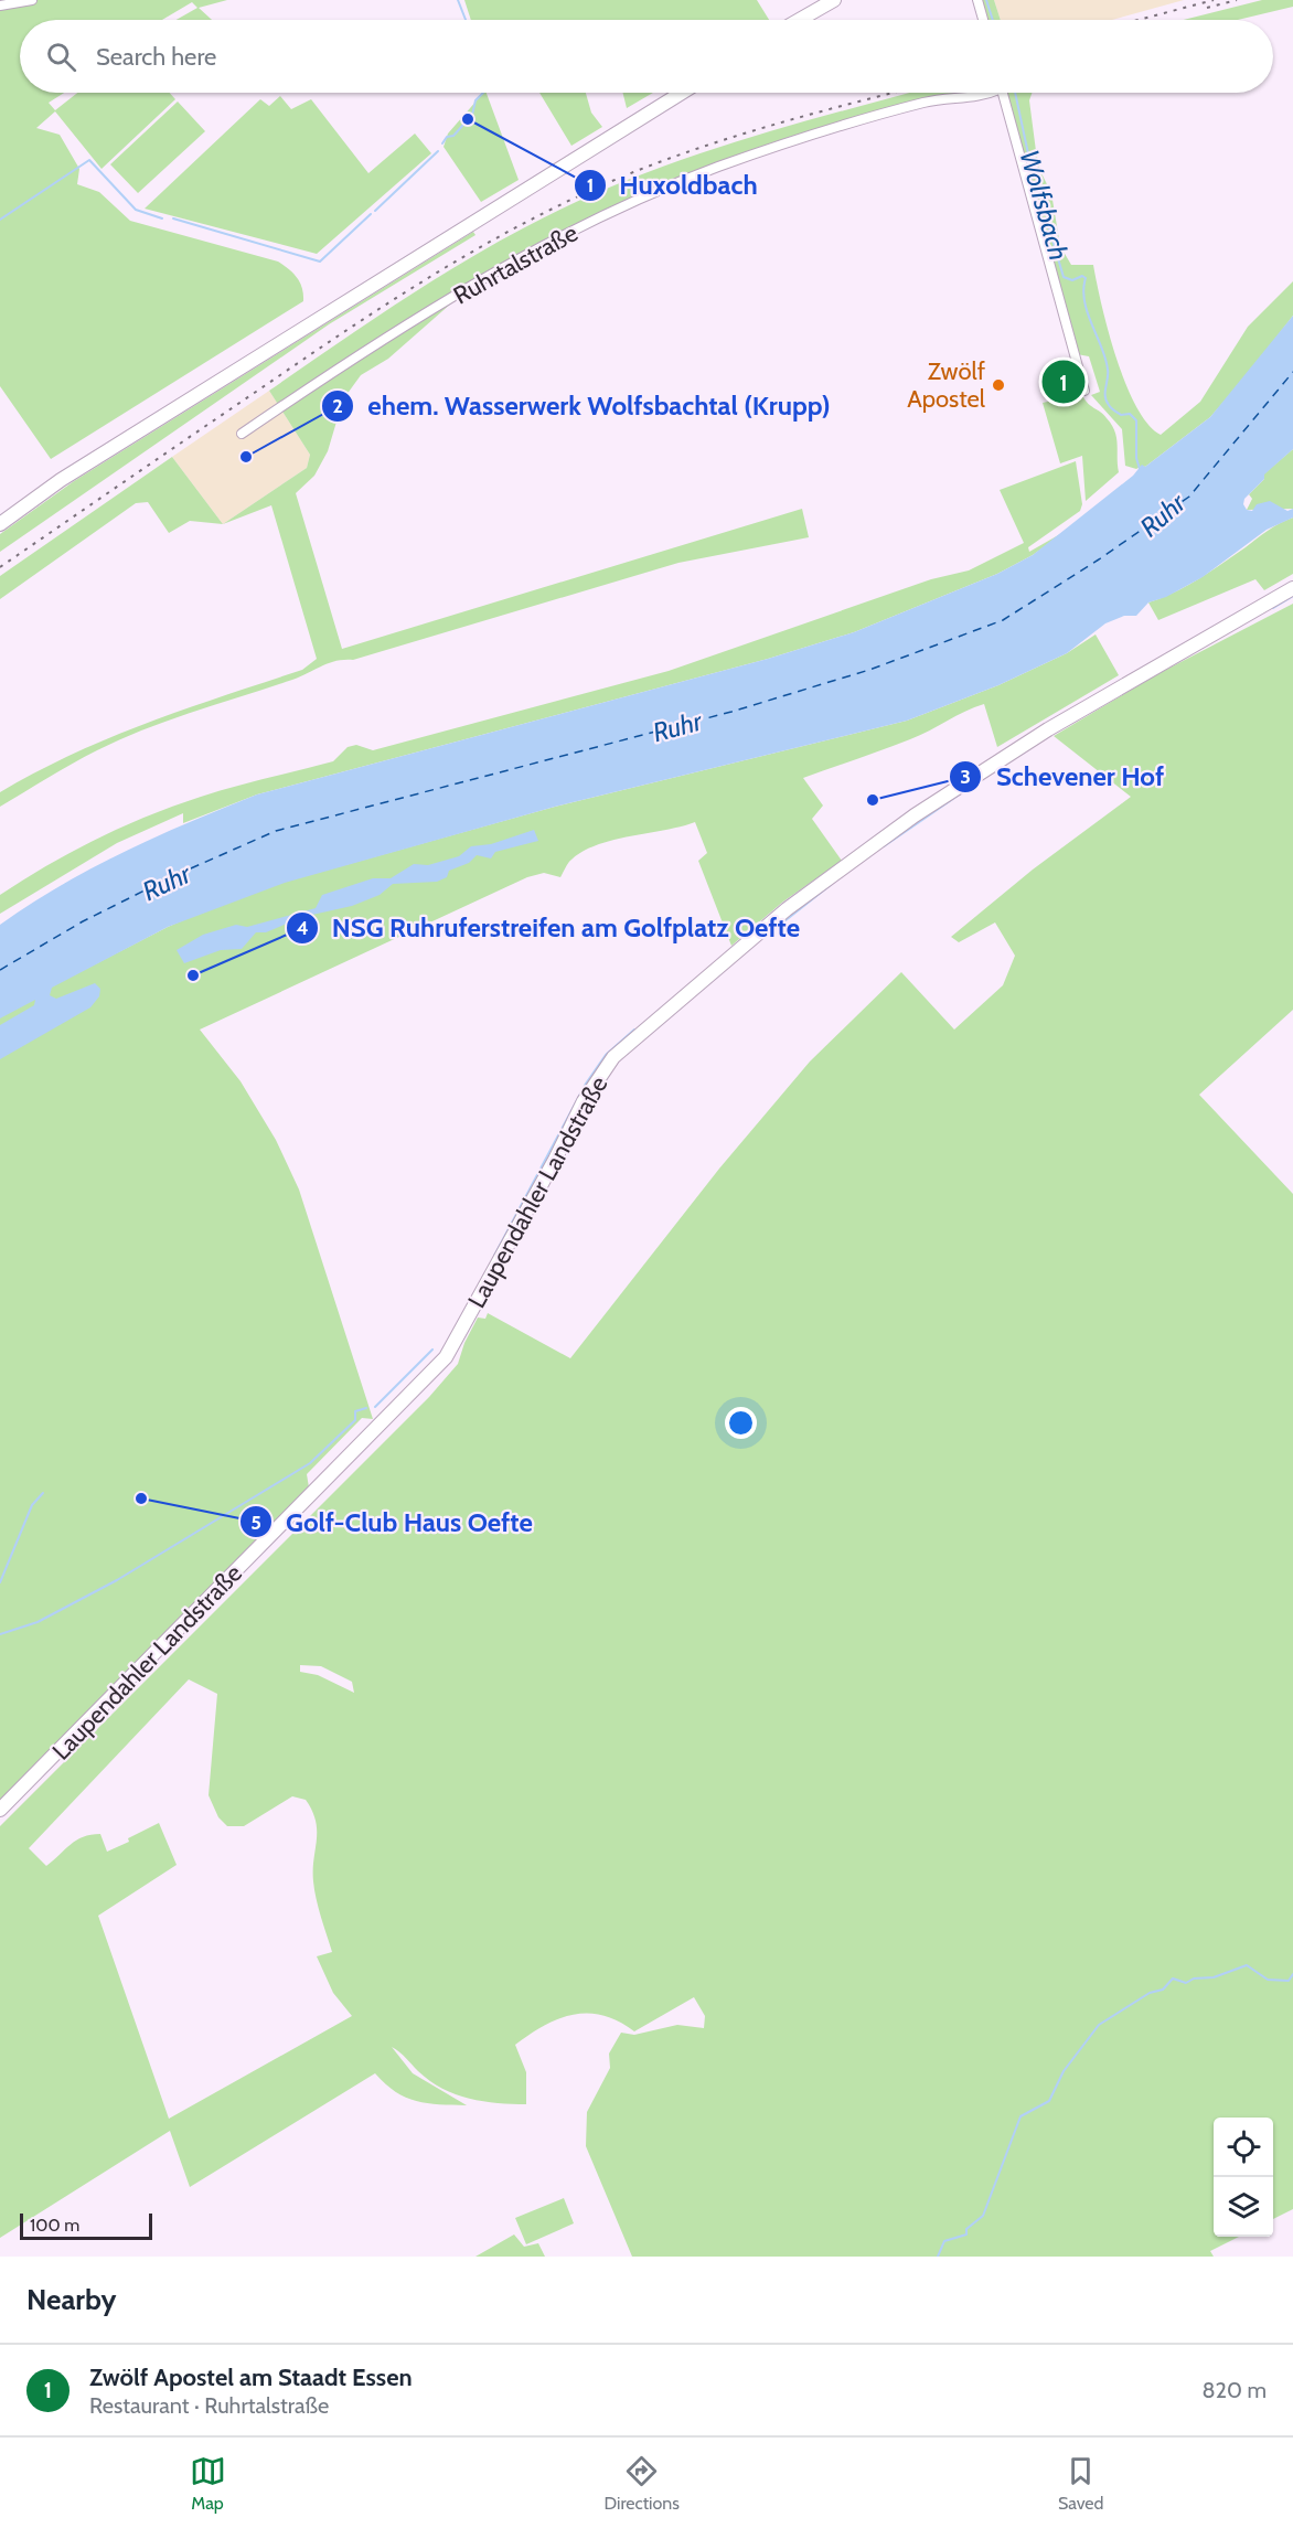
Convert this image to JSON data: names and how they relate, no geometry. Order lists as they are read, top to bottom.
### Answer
{
  "streets": {
    "main road": ["Laupendahler Landstraße"],
    "street": ["Ruhrtalstraße"]
  },
  "water": ["Wolfsbach", "Ruhr"],
  "places": [
    "Huxoldbach",
    "Zwölf Apostel",
    "ehem. Wasserwerk Wolfsbachtal (Krupp)",
    "Schevener Hof",
    "NSG Ruhruferstreifen am Golfplatz Oefte",
    "Golf-Club Haus Oefte"
  ],
  "scale_bar": "100 m",
  "page": {
    "search": "Search here",
    "pins": "1",
    "scale": "100 m",
    "heading": "Nearby",
    "list": [
      {
        "mark": "1",
        "name": "Zwölf Apostel am Staadt Essen",
        "note": "Restaurant · Ruhrtalstraße",
        "value": "820 m"
      }
    ],
    "nav": ["Map", "Directions", "Saved"]
  }
}
